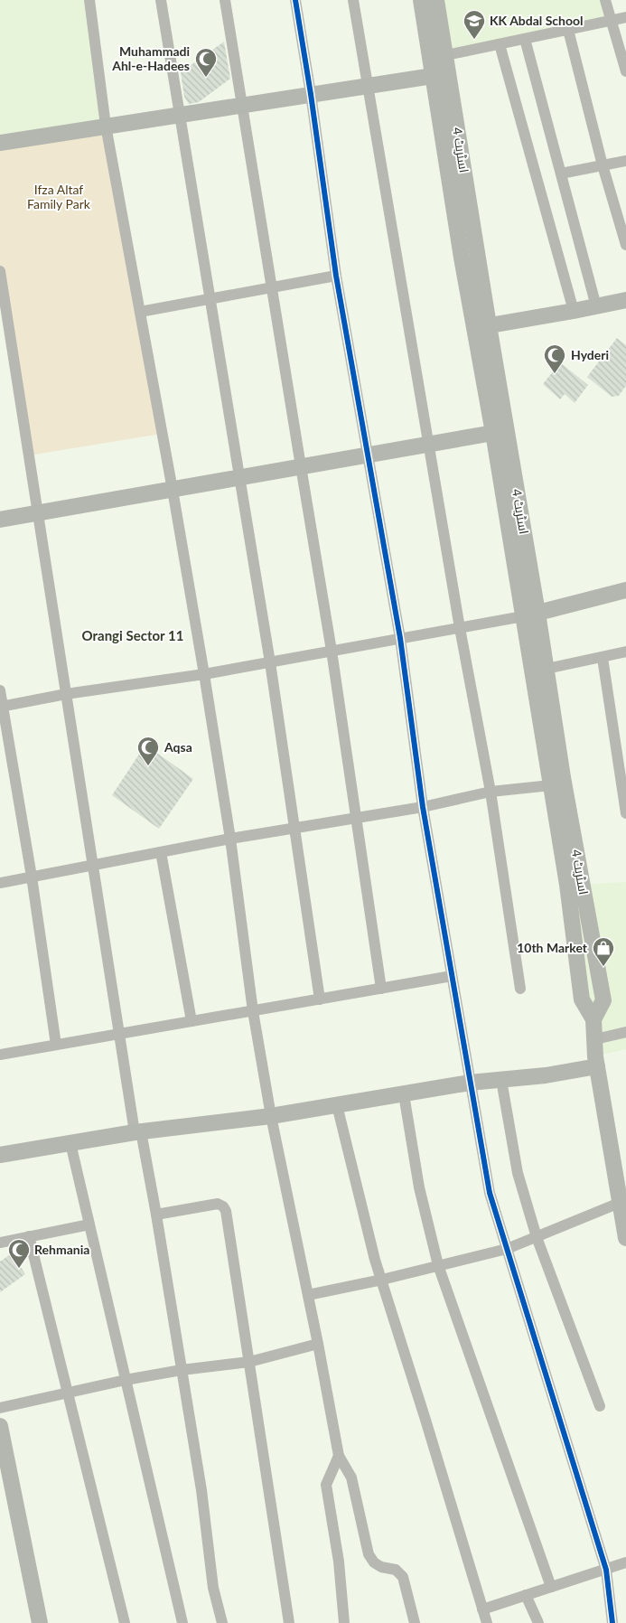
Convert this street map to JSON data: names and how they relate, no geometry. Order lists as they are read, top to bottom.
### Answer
{
  "streets": {
    "main road": ["اسٹریٹ 4"]
  },
  "districts": ["Orangi Sector 11"],
  "parks": ["Ifza Altaf Family Park"],
  "places": {
    "school or university": ["KK Abdal School"],
    "mosque": [
      "Muhammadi Ahl-e-Hadees",
      "Hyderi",
      "Aqsa",
      "Rehmania"
    ],
    "shop": ["10th Market"]
  }
}
